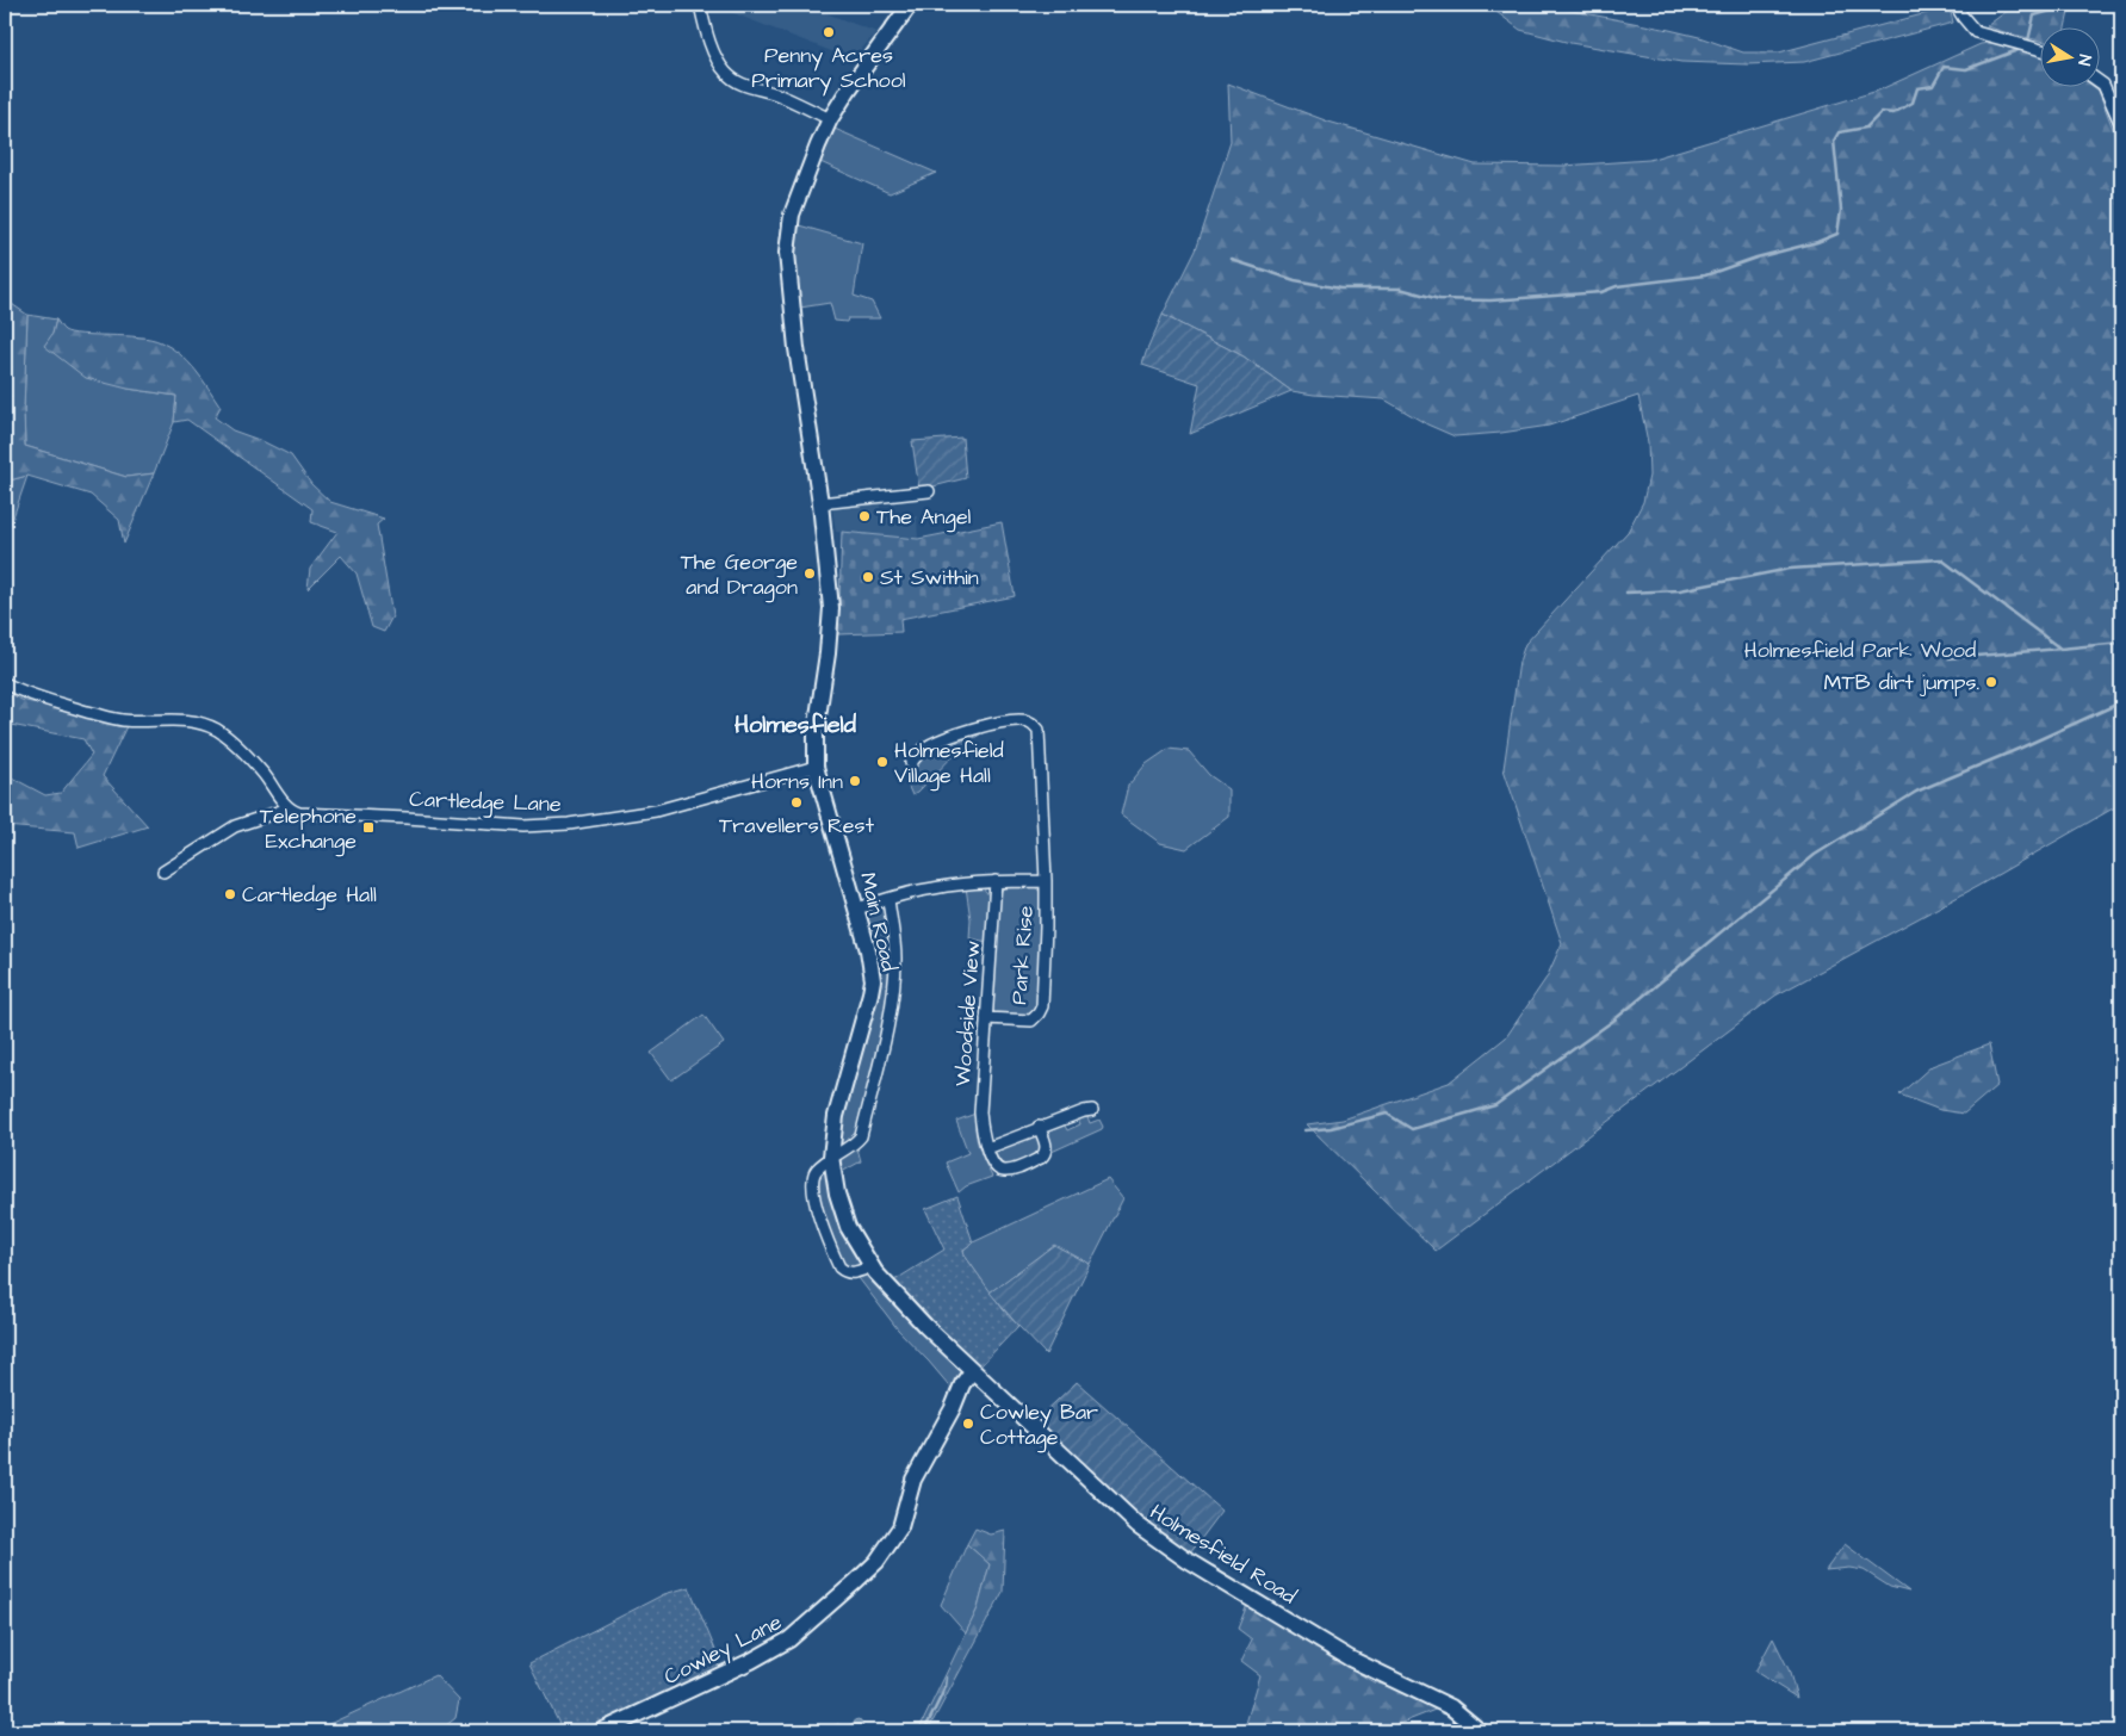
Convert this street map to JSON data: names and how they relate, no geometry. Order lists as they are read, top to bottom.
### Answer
{
  "streets": {
    "main road": ["Main Road", "Holmesfield Road", "Cowley Lane"],
    "street": ["Cartledge Lane", "Park Rise", "Woodside View"]
  },
  "crossings": [
    ["Cartledge Lane", "Main Road"],
    ["Main Road", "Holmesfield Road"],
    ["Main Road", "Cowley Lane"],
    ["Park Rise", "Woodside View"],
    ["Holmesfield Road", "Cowley Lane"]
  ],
  "districts": ["Holmesfield"],
  "parks": ["Holmesfield Park Wood"],
  "places": {
    "other": [
      "Penny Acres Primary School",
      "The Angel",
      "The George and Dragon",
      "St Swithin",
      "MTB dirt jumps.",
      "Holmesfield Village Hall",
      "Horns Inn",
      "Travellers Rest",
      "Cartledge Hall",
      "Cowley Bar Cottage"
    ],
    "transit": ["Telephone Exchange"]
  },
  "north": "right"
}
